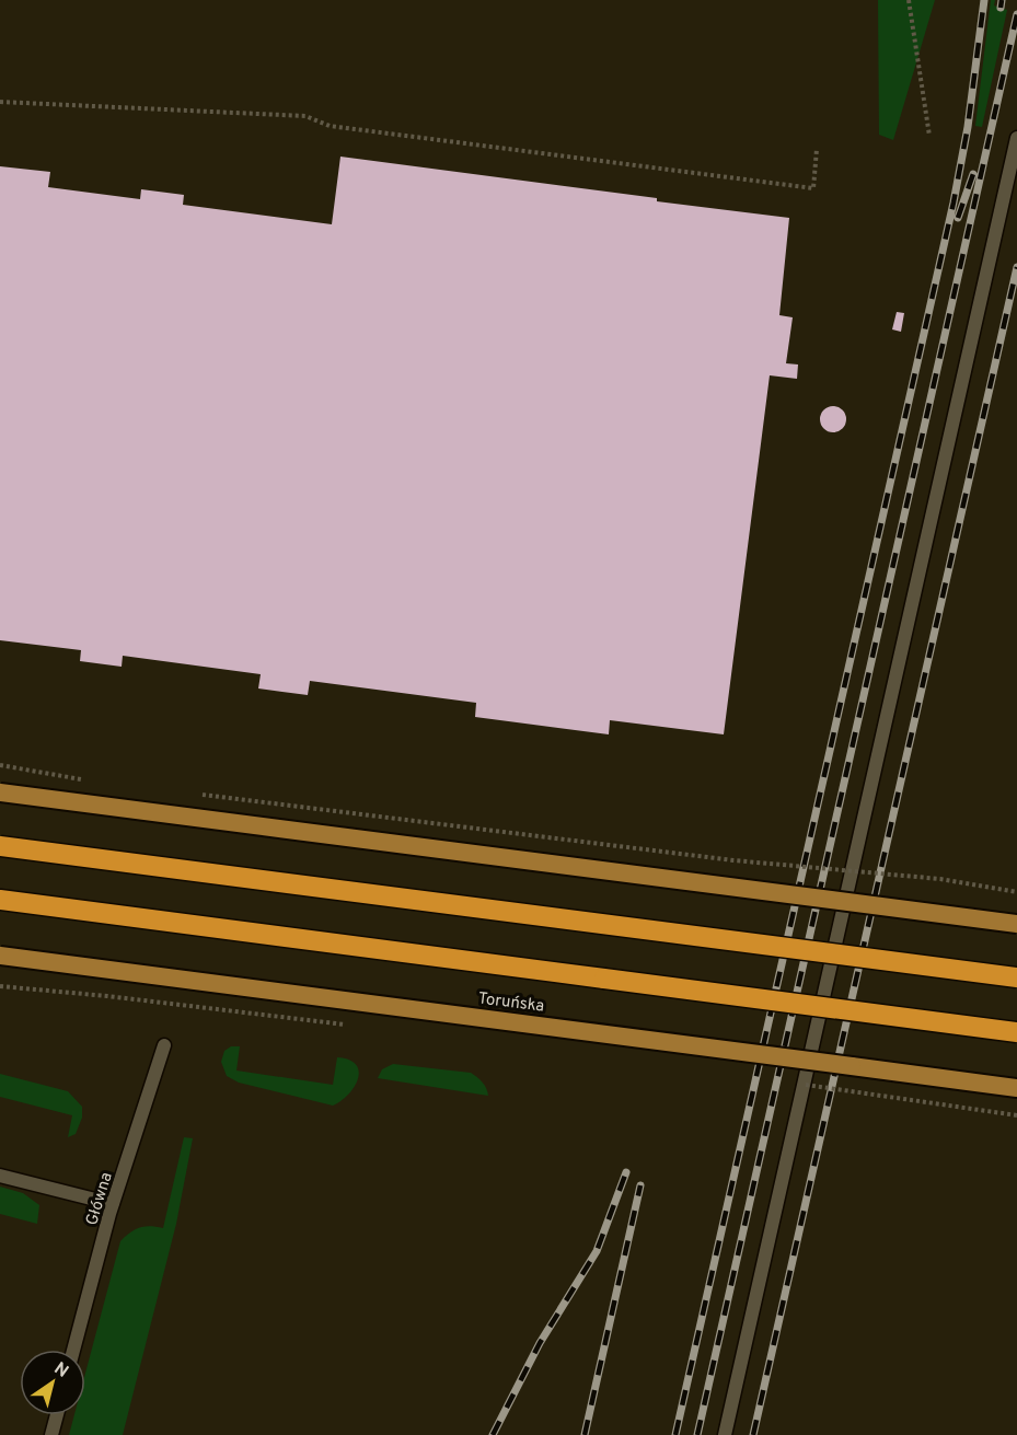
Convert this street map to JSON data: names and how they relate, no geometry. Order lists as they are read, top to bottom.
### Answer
{
  "streets": {
    "highway": ["Toruńska"],
    "lane": ["Główna"]
  },
  "north": "top right"
}
